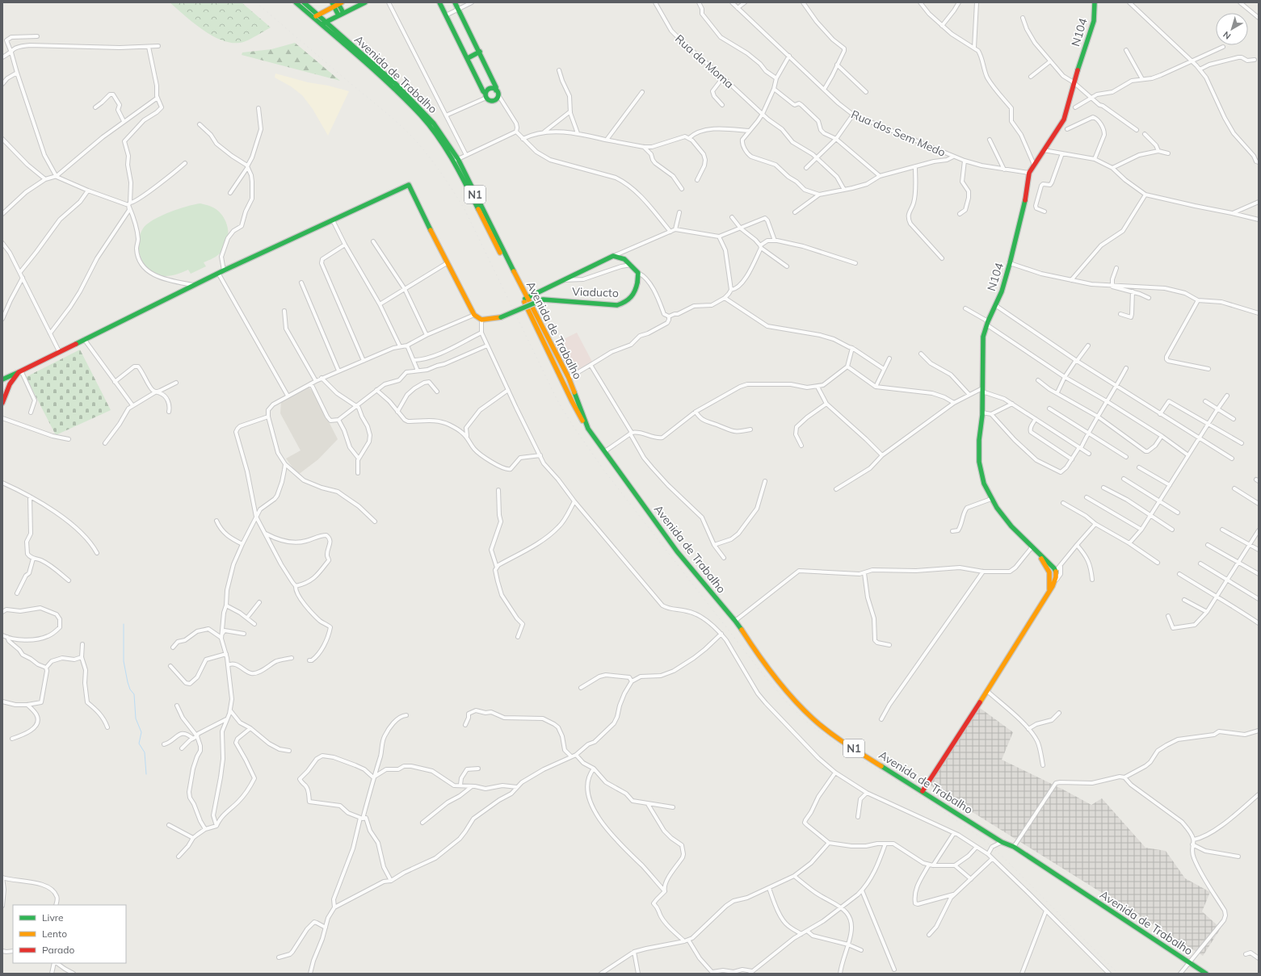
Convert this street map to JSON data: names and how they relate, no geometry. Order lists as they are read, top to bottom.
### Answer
{
  "streets": {
    "main road": [
      "N104",
      "Avenida de Trabalho",
      "N1",
      "Viaducto"
    ],
    "street": ["Rua da Moma", "Rua dos Sem Medo"]
  },
  "crossings": [
    ["N104", "Rua dos Sem Medo"],
    ["Avenida de Trabalho", "Viaducto"]
  ],
  "legend": ["Livre", "Lento", "Parado"],
  "north": "bottom left"
}
